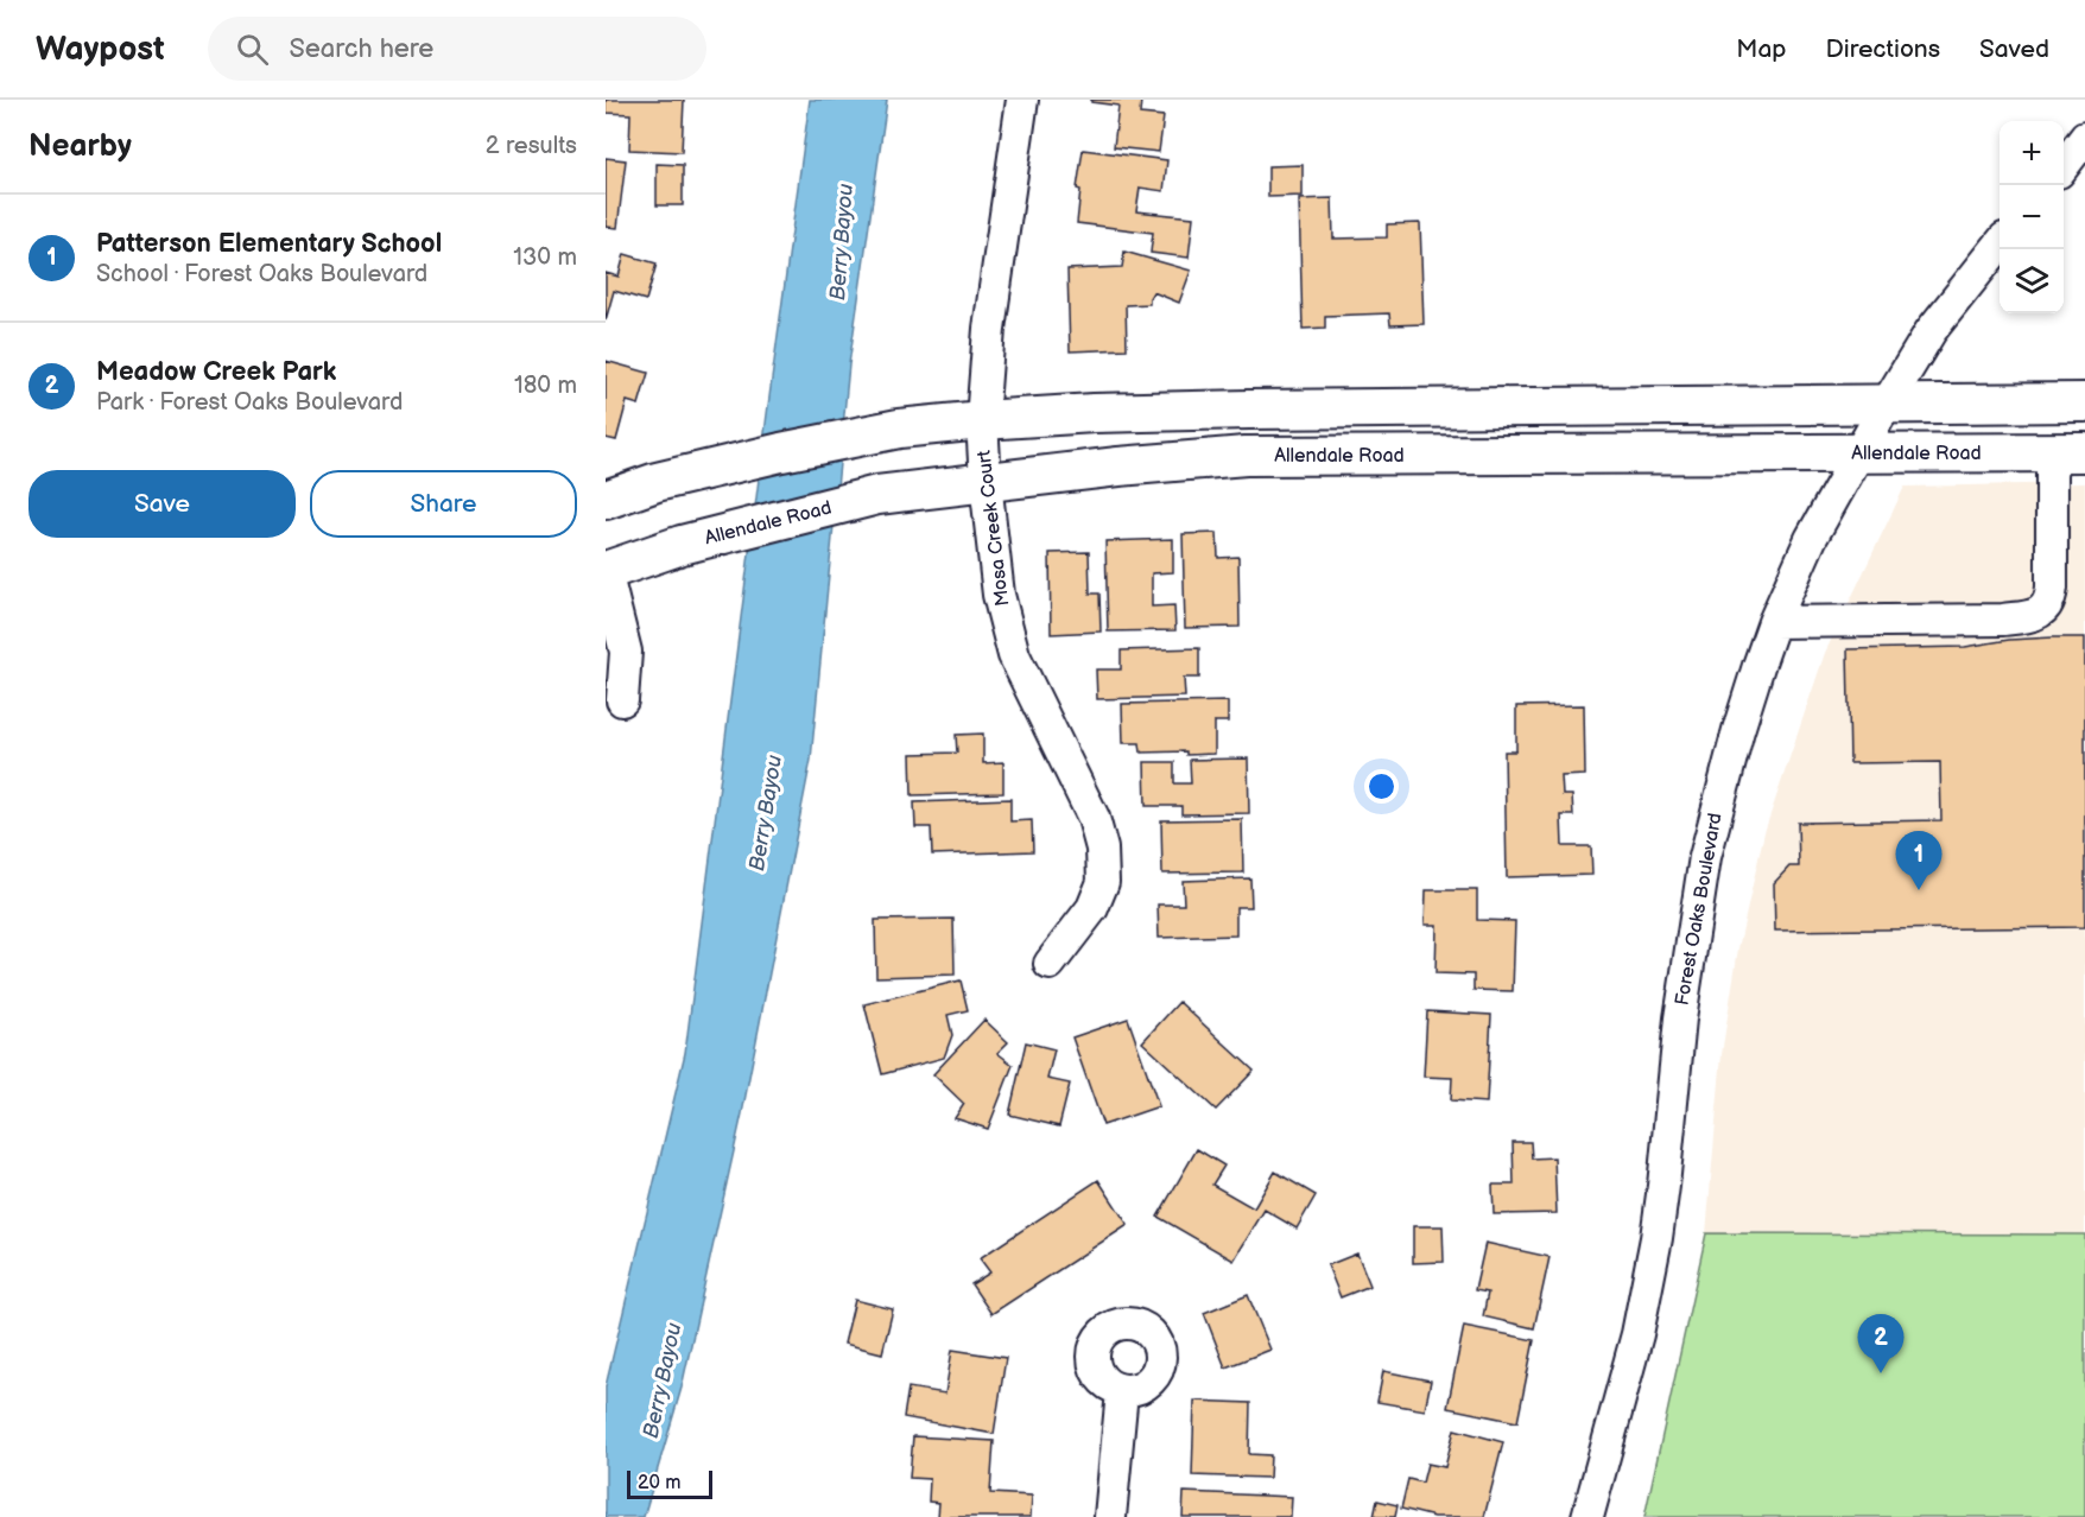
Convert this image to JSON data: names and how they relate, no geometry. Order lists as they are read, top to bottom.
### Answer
{
  "streets": {
    "main road": ["Allendale Road"],
    "street": ["Mosa Creek Court", "Forest Oaks Boulevard"]
  },
  "crossings": [
    ["Allendale Road", "Mosa Creek Court"],
    ["Allendale Road", "Forest Oaks Boulevard"]
  ],
  "water": ["Berry Bayou"],
  "scale_bar": "20 m",
  "page": {
    "header": "Waypost",
    "search": "Search here",
    "nav": ["Map", "Directions", "Saved"],
    "heading": ["Nearby", "2 results"],
    "map_buttons": ["+", "−"],
    "list": [
      {
        "mark": "1",
        "name": "Patterson Elementary School",
        "note": "School · Forest Oaks Boulevard",
        "value": "130 m"
      },
      {
        "mark": "2",
        "name": "Meadow Creek Park",
        "note": "Park · Forest Oaks Boulevard",
        "value": "180 m"
      }
    ],
    "buttons": ["Save", "Share"],
    "pins": ["1", "2"],
    "scale": "20 m"
  }
}
